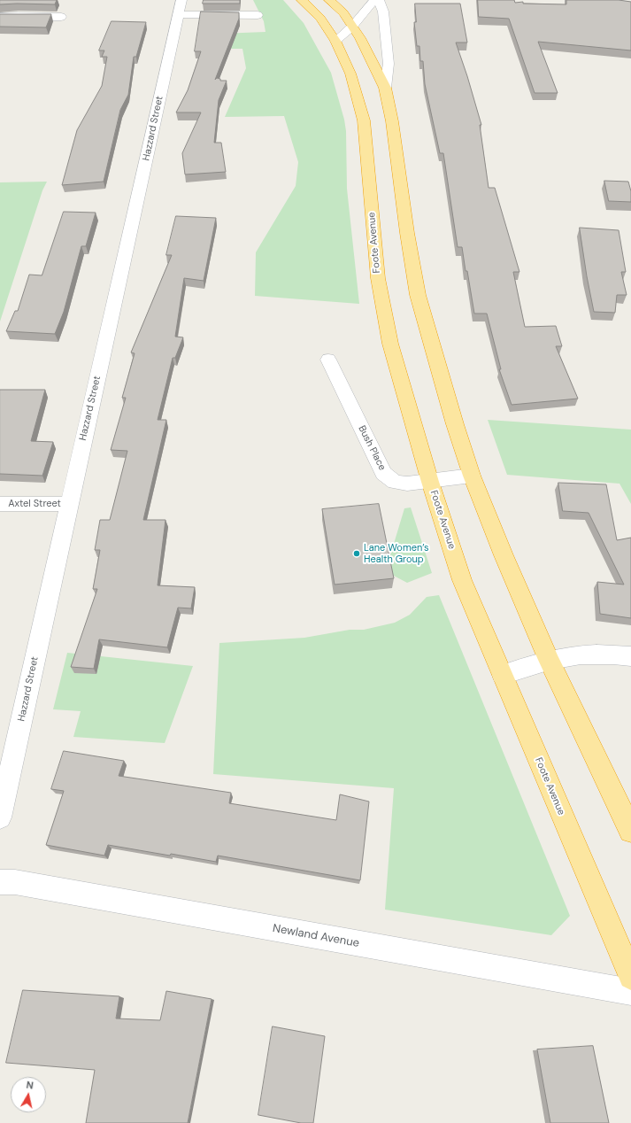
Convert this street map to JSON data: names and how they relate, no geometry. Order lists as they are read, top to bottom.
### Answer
{
  "streets": {
    "highway": ["Foote Avenue"],
    "street": [
      "Hazzard Street",
      "Bush Place",
      "Axtel Street",
      "Newland Avenue"
    ]
  },
  "crossings": [
    ["Hazzard Street", "Axtel Street"],
    ["Foote Avenue", "Bush Place"]
  ],
  "places": ["Lane Women’s Health Group"],
  "north": "top"
}
